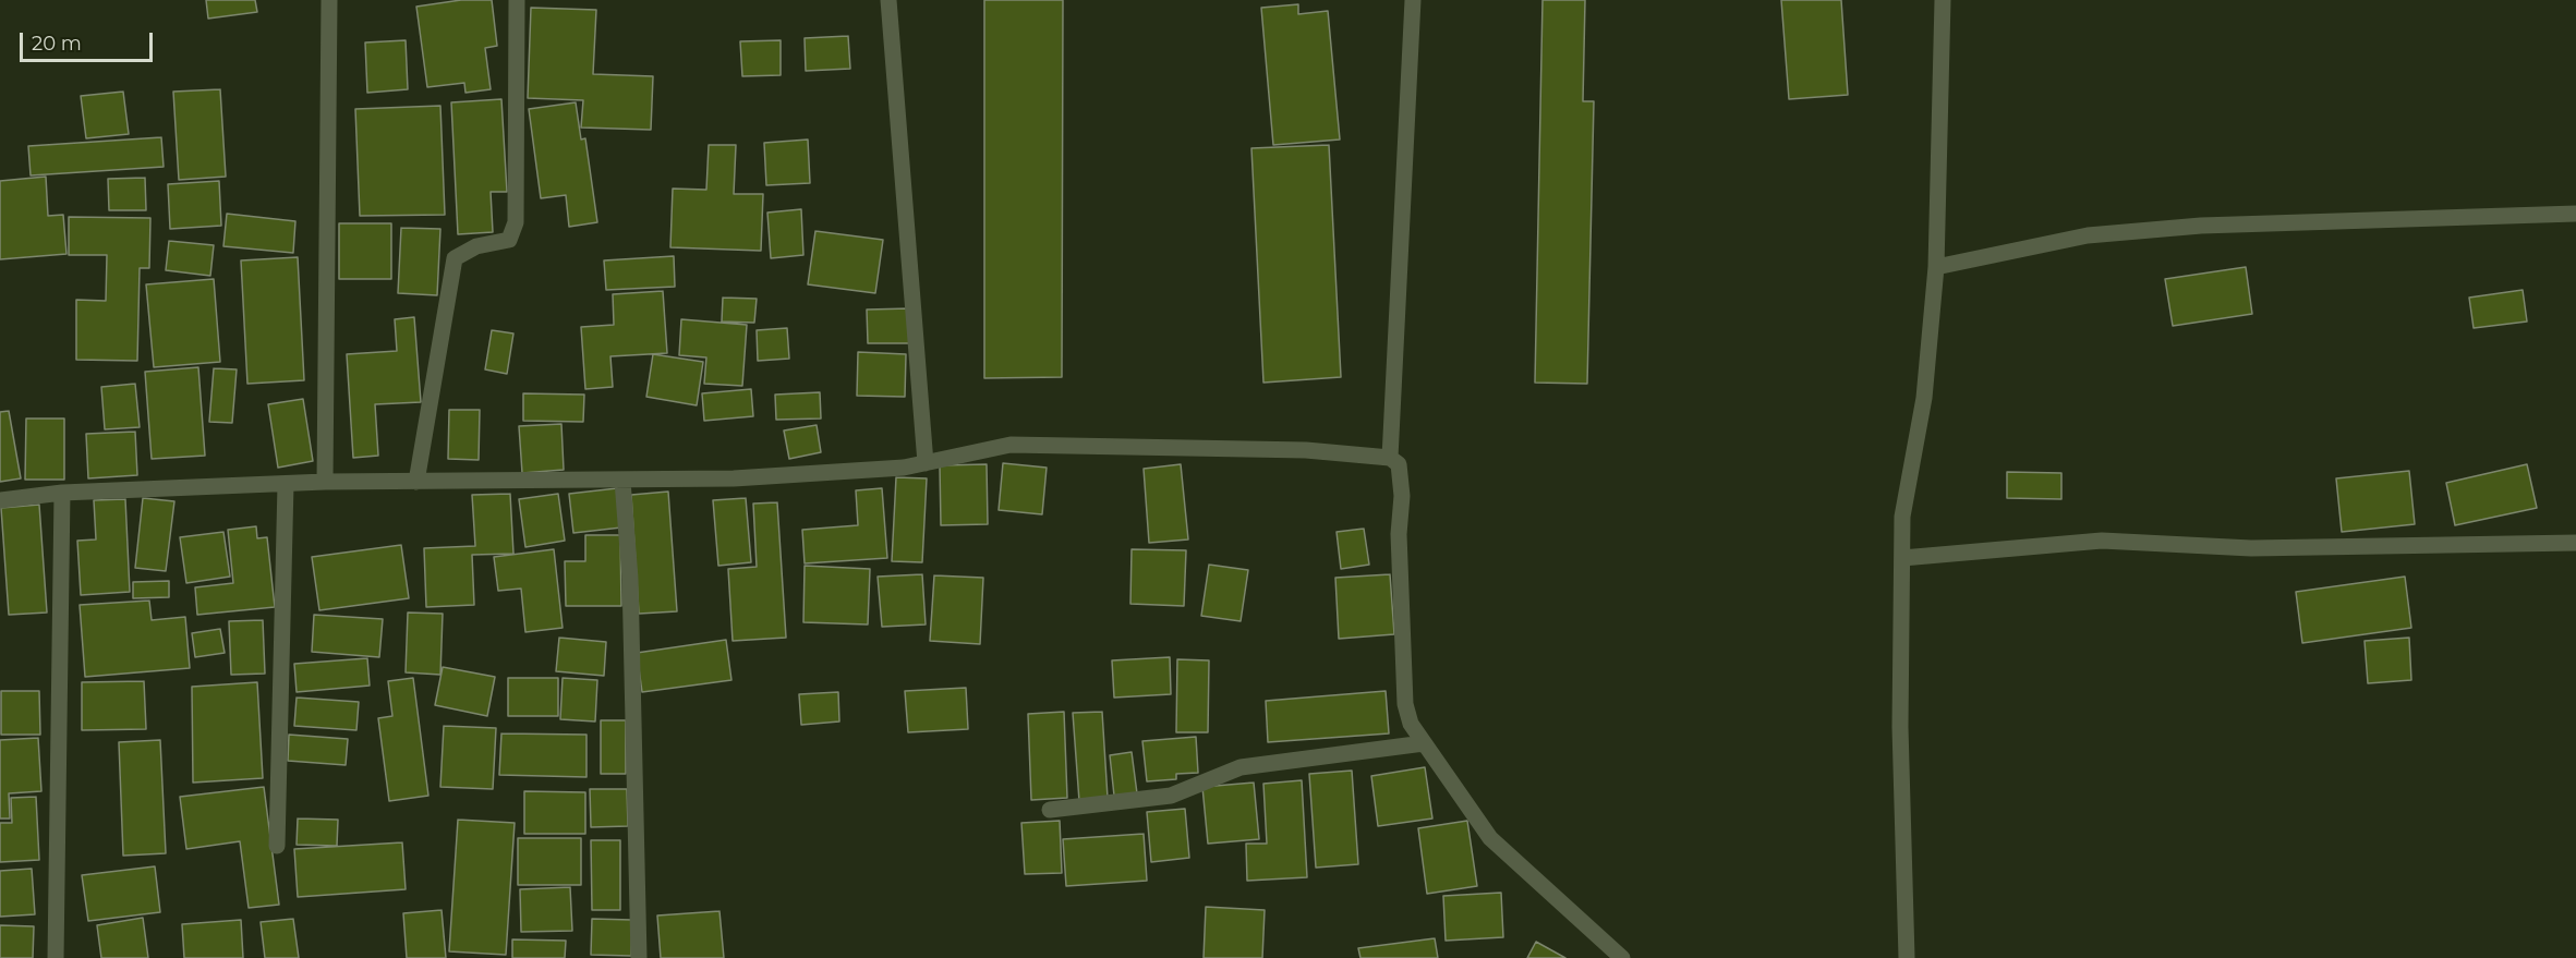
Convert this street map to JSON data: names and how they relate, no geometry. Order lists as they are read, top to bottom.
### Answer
{
  "scale_bar": "20 m"
}
